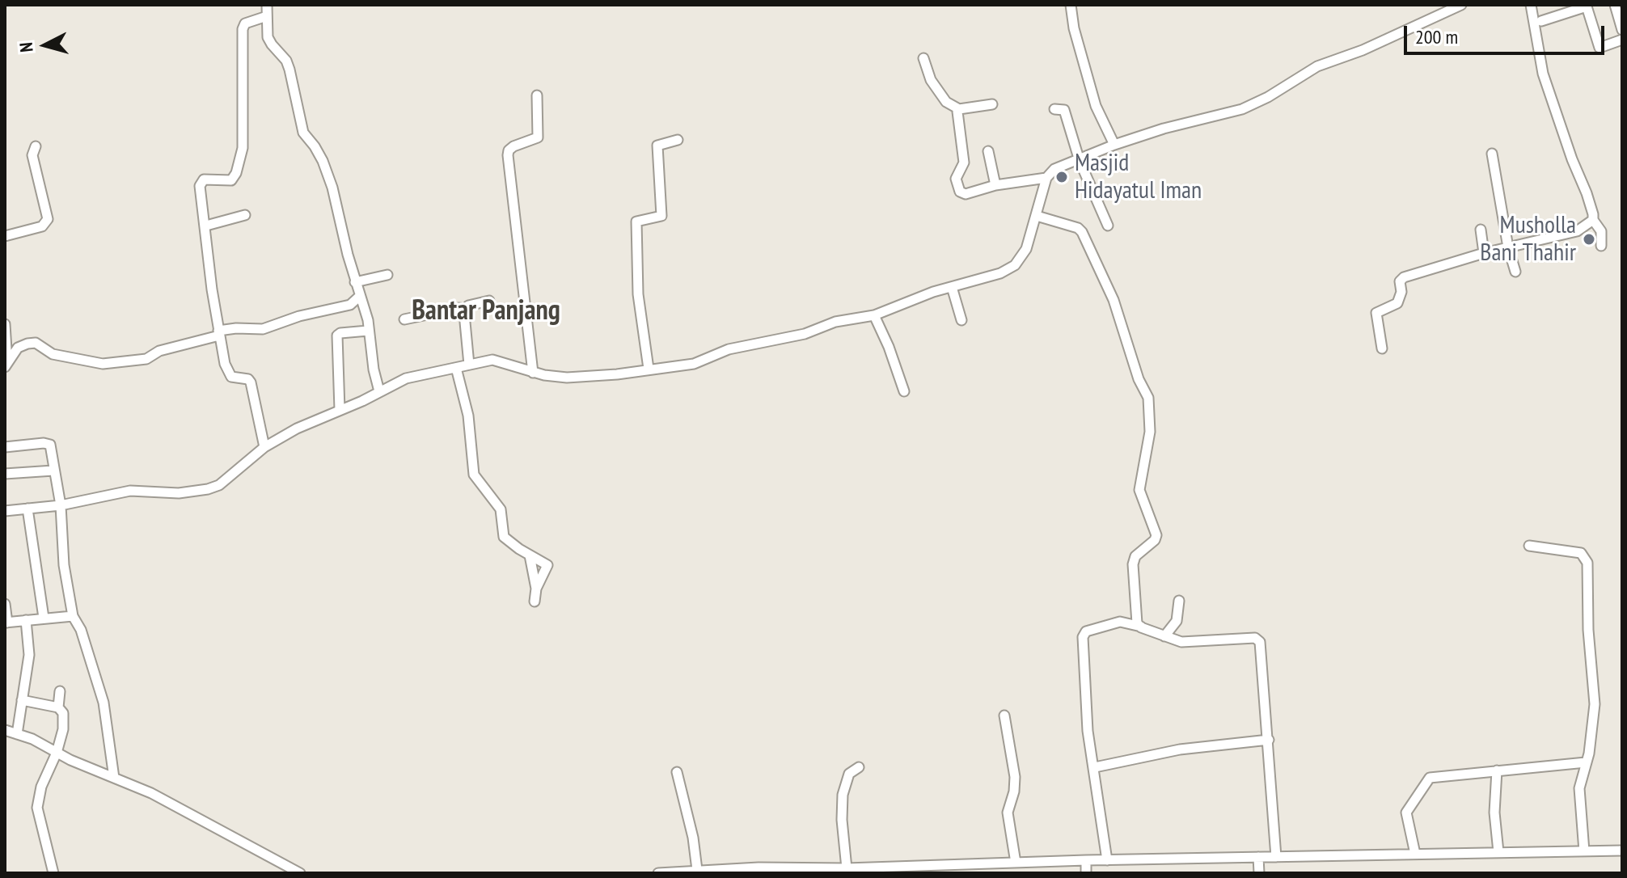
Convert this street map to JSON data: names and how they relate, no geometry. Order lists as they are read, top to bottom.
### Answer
{
  "districts": ["Bantar Panjang"],
  "places": ["Masjid Hidayatul Iman", "Musholla Bani Thahir"],
  "scale_bar": "200 m",
  "north": "left"
}
